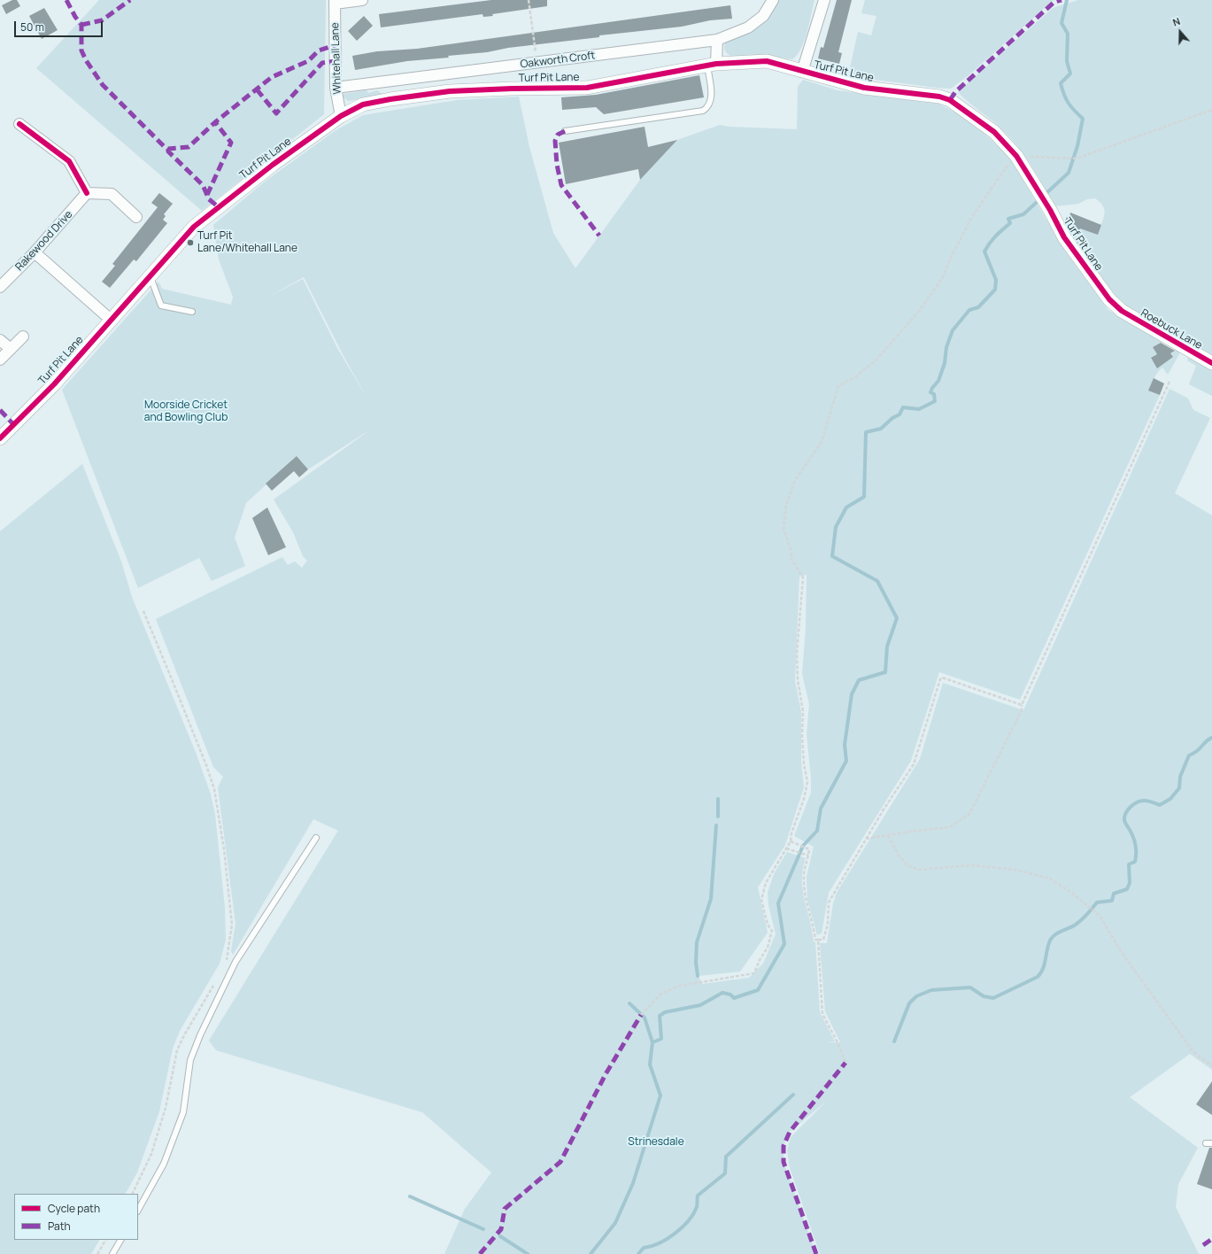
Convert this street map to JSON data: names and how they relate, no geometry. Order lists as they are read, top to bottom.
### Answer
{
  "streets": {
    "street": [
      "Whitehall Lane",
      "Oakworth Croft",
      "Turf Pit Lane",
      "Rakewood Drive",
      "Roebuck Lane"
    ]
  },
  "crossings": [
    ["Whitehall Lane", "Oakworth Croft"],
    ["Whitehall Lane", "Turf Pit Lane"],
    ["Turf Pit Lane", "Roebuck Lane"]
  ],
  "parks": ["Moorside Cricket and Bowling Club", "Strinesdale"],
  "places": ["Turf Pit Lane/Whitehall Lane"],
  "legend": ["Cycle path", "Path"],
  "scale_bar": "50 m",
  "north": "top"
}
